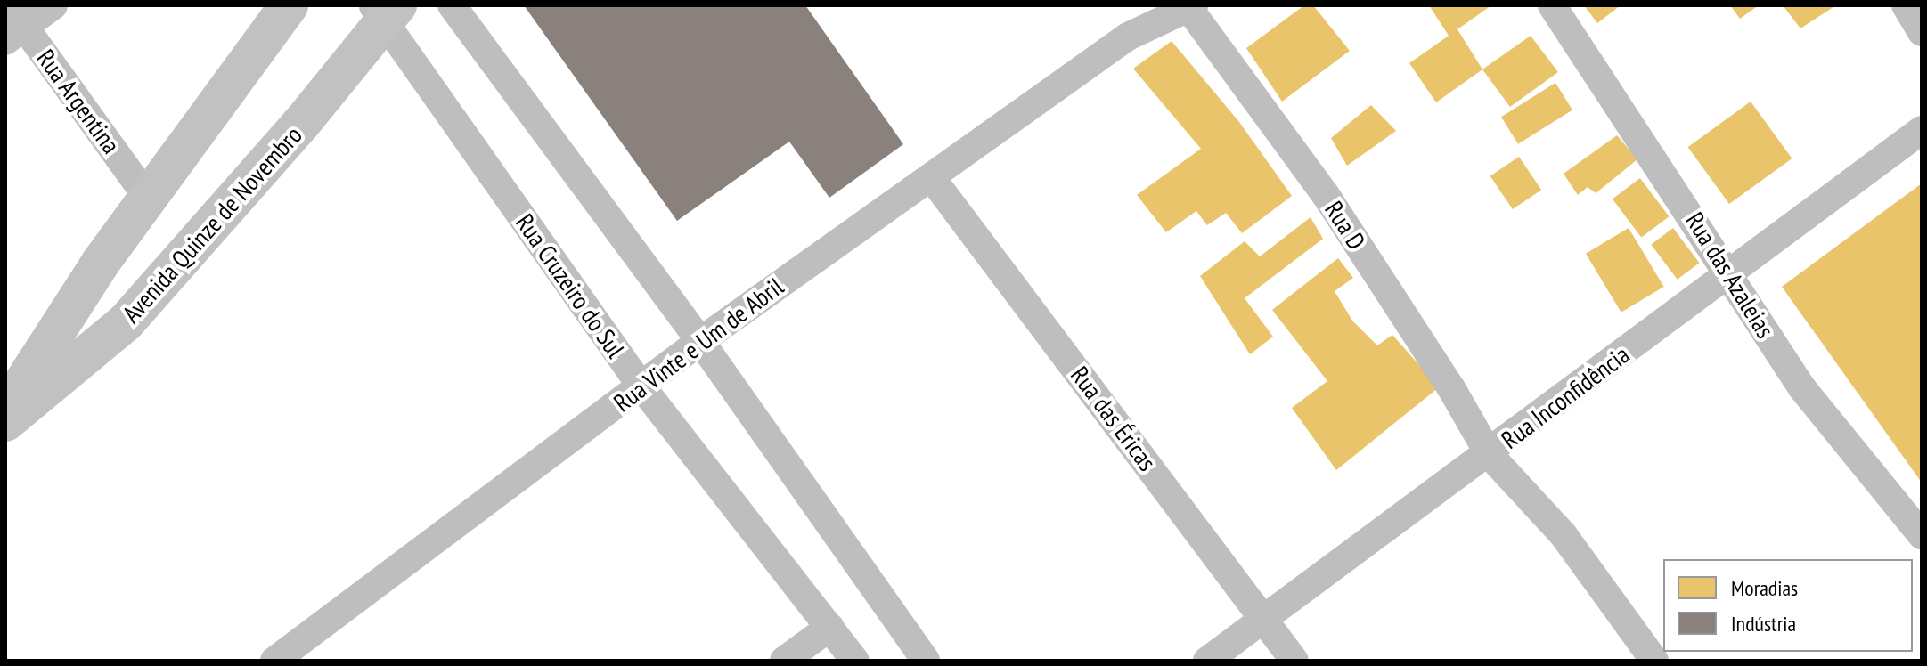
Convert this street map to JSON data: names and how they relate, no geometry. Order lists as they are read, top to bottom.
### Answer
{
  "streets": {
    "main road": ["Avenida Quinze de Novembro"],
    "street": [
      "Rua Argentina",
      "Rua D",
      "Rua das Azaleias",
      "Rua Cruzeiro do Sul",
      "Rua Vinte e Um de Abril",
      "Rua Inconfidência",
      "Rua das Éricas"
    ]
  },
  "crossings": [
    ["Avenida Quinze de Novembro", "Rua Cruzeiro do Sul"],
    ["Rua D", "Rua Vinte e Um de Abril"],
    ["Rua D", "Rua Inconfidência"],
    ["Rua das Azaleias", "Rua Inconfidência"],
    ["Rua Cruzeiro do Sul", "Rua Vinte e Um de Abril"],
    ["Rua Vinte e Um de Abril", "Rua das Éricas"],
    ["Rua Inconfidência", "Rua das Éricas"]
  ],
  "legend": ["Moradias", "Indústria"]
}
